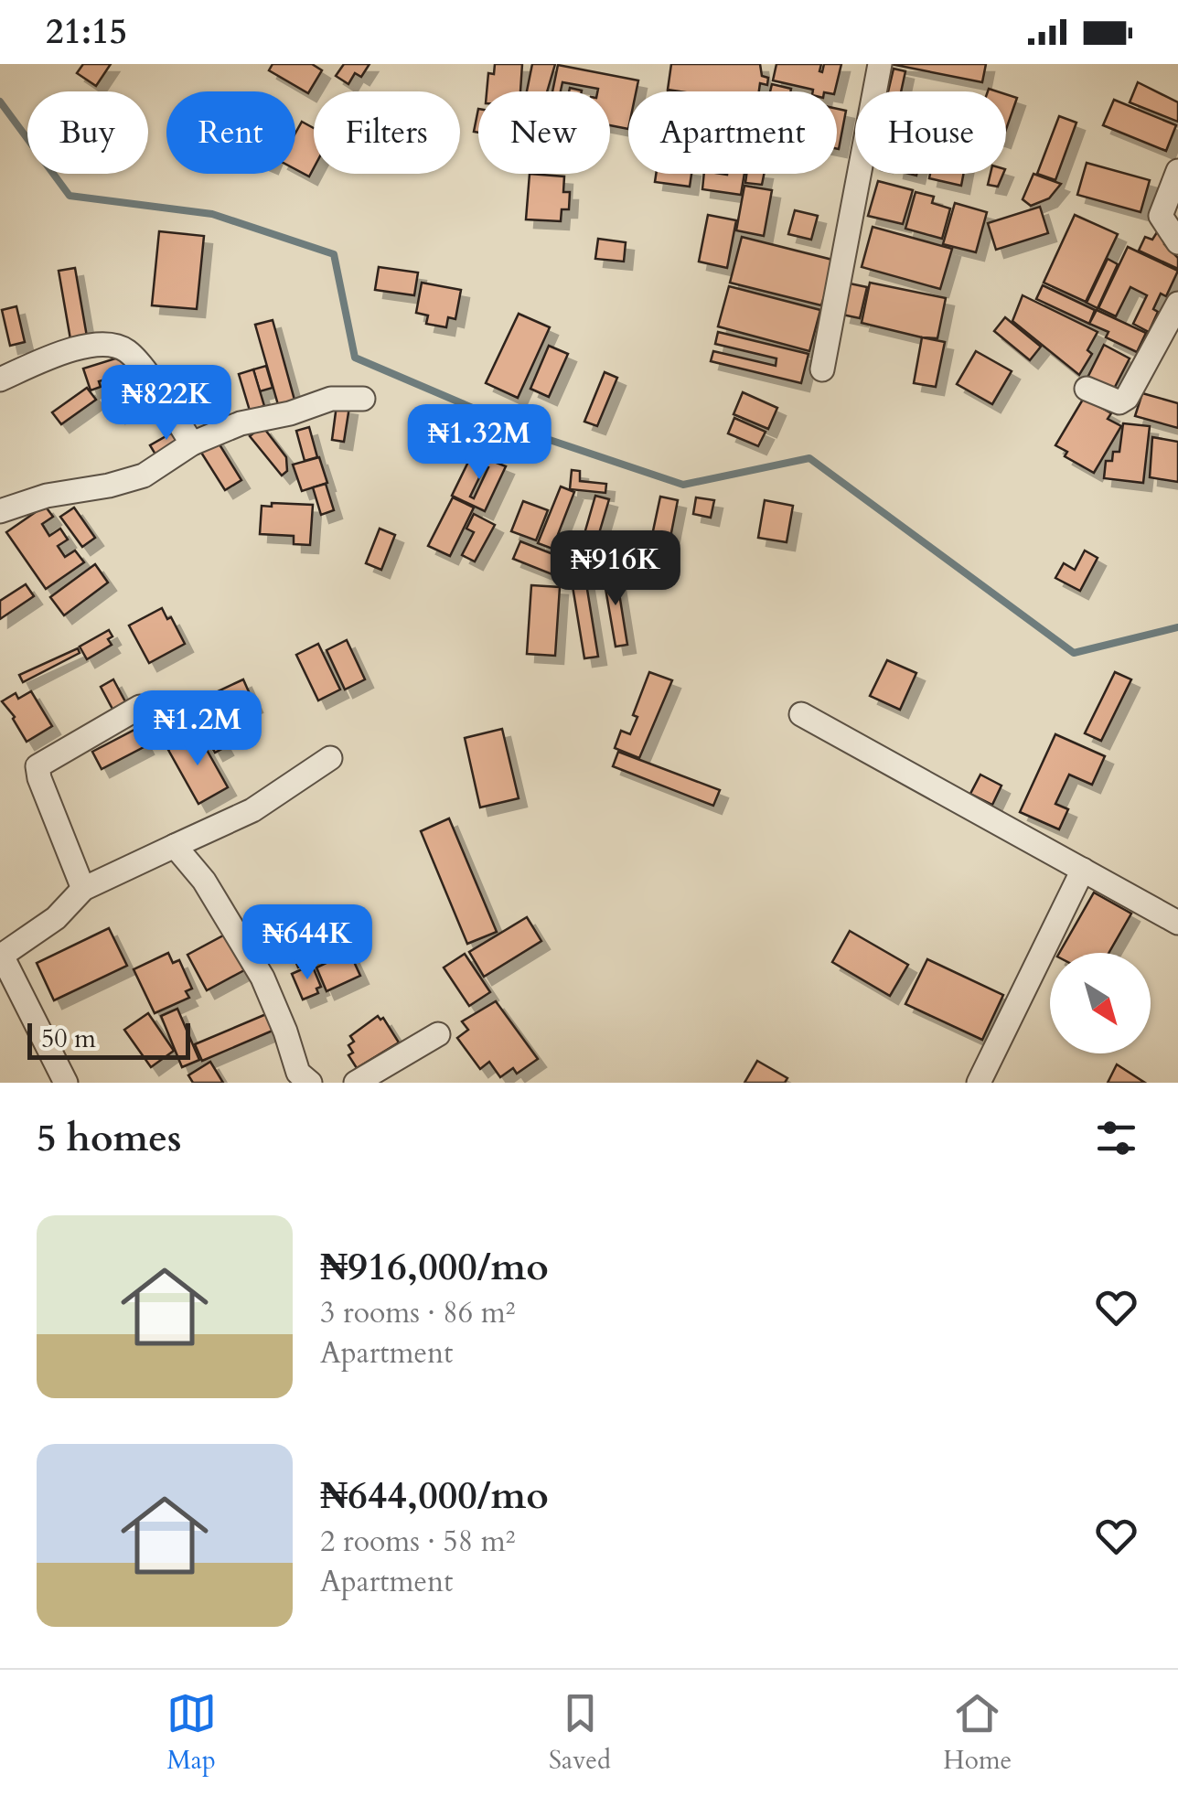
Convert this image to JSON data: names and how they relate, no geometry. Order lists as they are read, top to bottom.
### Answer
{
  "scale_bar": "50 m",
  "north": "bottom right",
  "page": {
    "status": "21:15",
    "chip": [
      "Buy",
      "Rent",
      "Filters",
      "New",
      "Apartment",
      "House"
    ],
    "price": [
      "₦822K",
      "₦1.32M",
      "₦916K",
      "₦1.2M",
      "₦644K"
    ],
    "scale": "50 m",
    "heading": "5 homes",
    "list": [
      {
        "name": "₦916,000/mo",
        "note": "3 rooms · 86 m² · Apartment"
      },
      {
        "name": "₦644,000/mo",
        "note": "2 rooms · 58 m² · Apartment"
      }
    ],
    "tabs": ["Map", "Saved", "Home"]
  }
}
